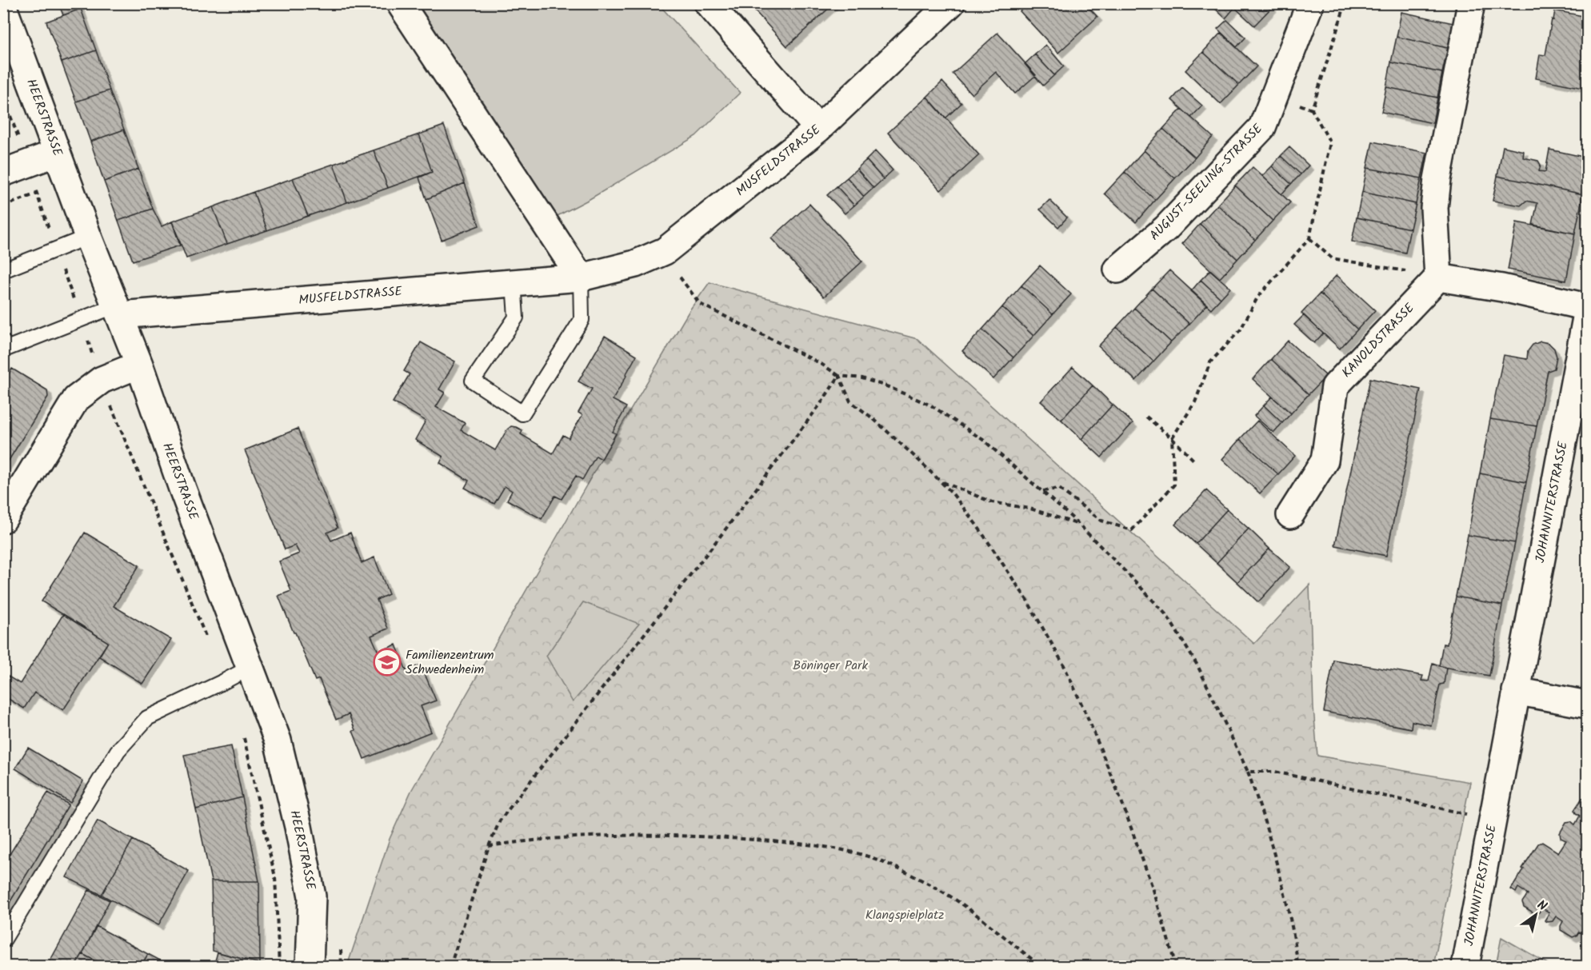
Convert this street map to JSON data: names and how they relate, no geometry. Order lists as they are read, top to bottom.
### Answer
{
  "streets": {
    "street": [
      "HEERSTRASSE",
      "MUSFELDSTRASSE",
      "AUGUST-SEELING-STRASSE",
      "KANOLDSTRASSE",
      "JOHANNITERSTRASSE"
    ]
  },
  "crossings": [
    ["HEERSTRASSE", "MUSFELDSTRASSE"]
  ],
  "parks": ["Böninger Park", "Klangspielplatz"],
  "places": {
    "school or university": ["Familienzentrum Schwedenheim"]
  },
  "north": "top right"
}
